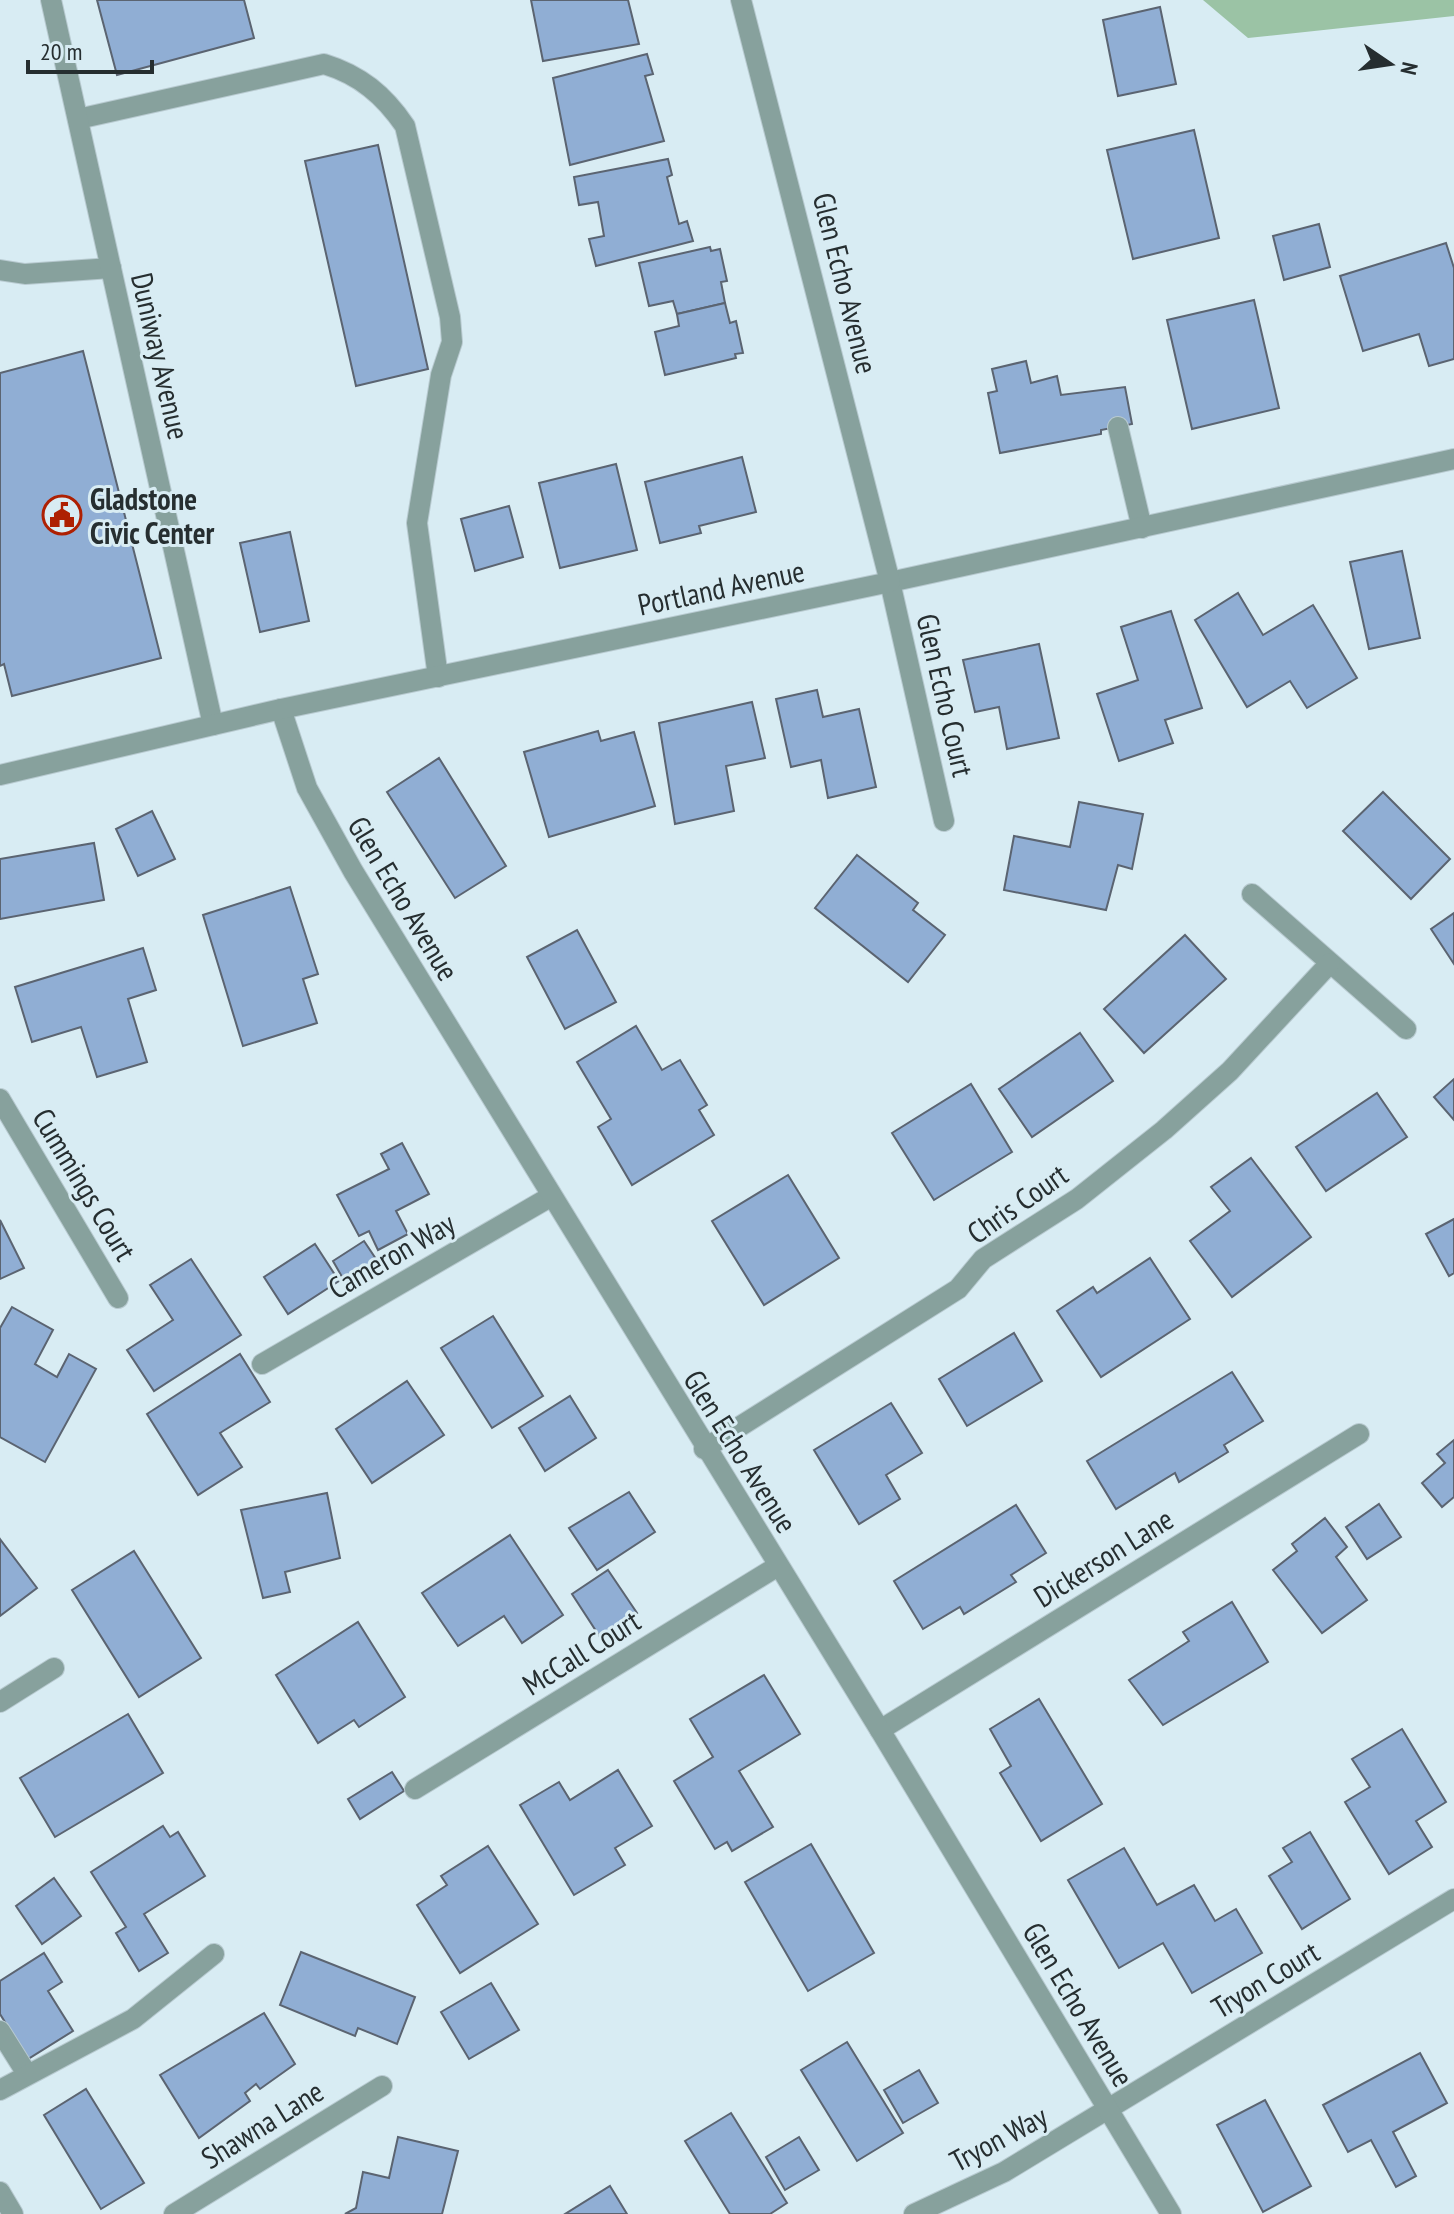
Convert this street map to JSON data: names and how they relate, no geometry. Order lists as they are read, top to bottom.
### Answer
{
  "streets": {
    "street": [
      "Glen Echo Avenue",
      "Duniway Avenue",
      "Portland Avenue",
      "Glen Echo Court",
      "Cummings Court",
      "Chris Court",
      "Cameron Way",
      "Dickerson Lane",
      "McCall Court",
      "Tryon Court",
      "Shawna Lane",
      "Tryon Way"
    ]
  },
  "crossings": [
    ["Glen Echo Avenue", "Portland Avenue"],
    ["Glen Echo Avenue", "Glen Echo Court"],
    ["Glen Echo Avenue", "Chris Court"],
    ["Glen Echo Avenue", "Cameron Way"],
    ["Glen Echo Avenue", "Dickerson Lane"],
    ["Glen Echo Avenue", "McCall Court"],
    ["Glen Echo Avenue", "Tryon Court"],
    ["Glen Echo Avenue", "Tryon Way"],
    ["Duniway Avenue", "Portland Avenue"],
    ["Portland Avenue", "Glen Echo Court"],
    ["Tryon Court", "Tryon Way"]
  ],
  "places": {
    "public building": ["Gladstone Civic Center"]
  },
  "scale_bar": "20 m",
  "north": "right"
}
